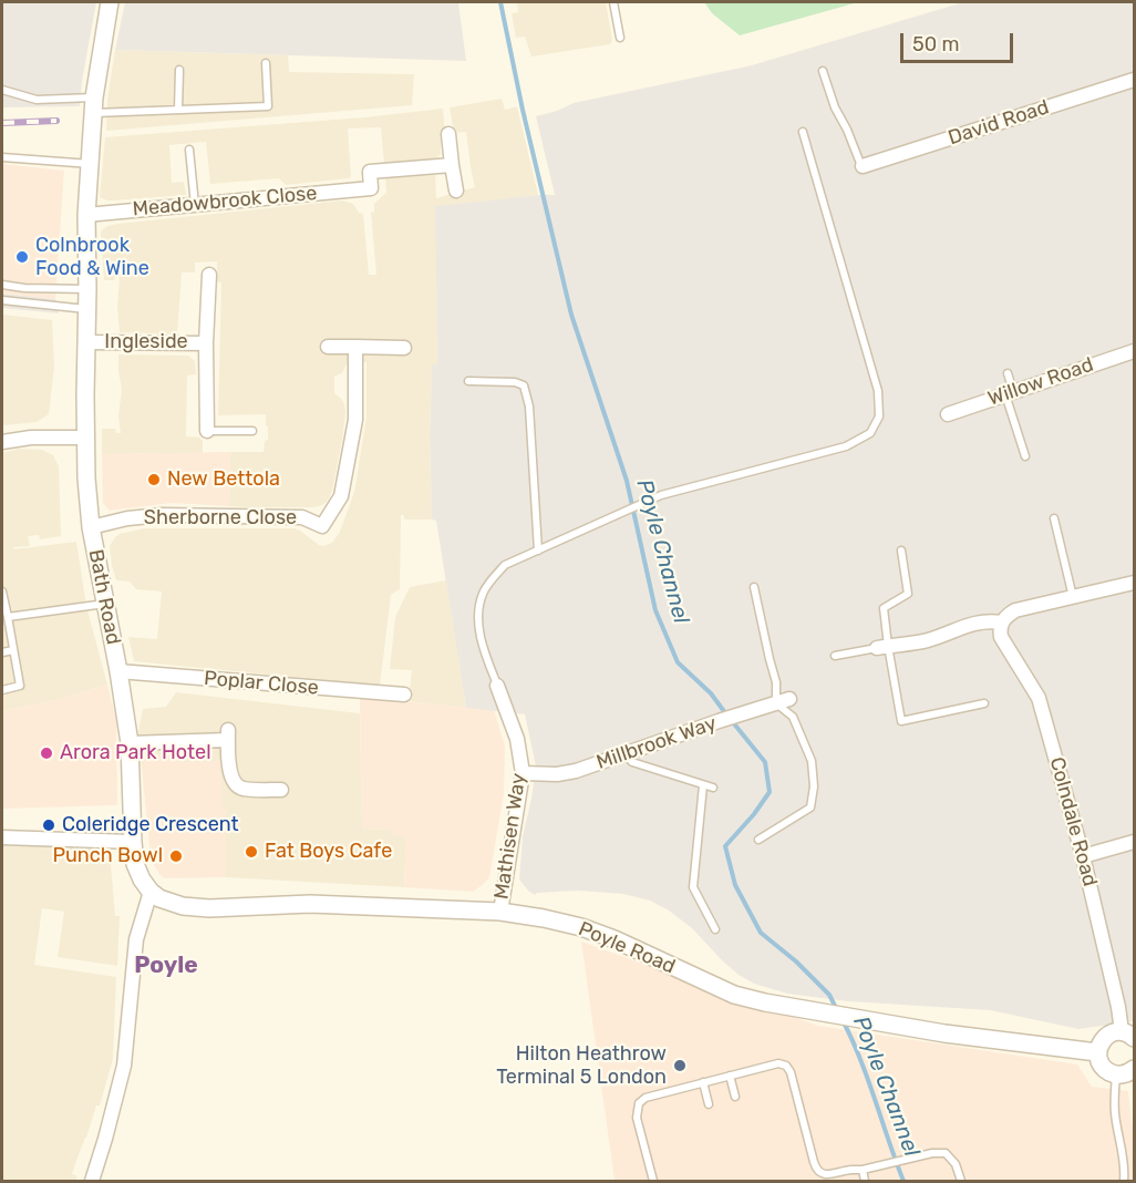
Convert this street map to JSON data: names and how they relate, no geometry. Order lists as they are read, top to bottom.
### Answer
{
  "streets": {
    "street": [
      "David Road",
      "Meadowbrook Close",
      "Ingleside",
      "Willow Road",
      "Sherborne Close",
      "Bath Road",
      "Poplar Close",
      "Millbrook Way",
      "Colndale Road",
      "Mathisen Way",
      "Poyle Road"
    ]
  },
  "crossings": [
    ["Meadowbrook Close", "Bath Road"],
    ["Ingleside", "Bath Road"],
    ["Sherborne Close", "Bath Road"],
    ["Bath Road", "Poplar Close"],
    ["Bath Road", "Poyle Road"],
    ["Millbrook Way", "Mathisen Way"],
    ["Mathisen Way", "Poyle Road"]
  ],
  "districts": ["Poyle"],
  "water": ["Poyle Channel"],
  "places": [
    "Colnbrook Food & Wine",
    "New Bettola",
    "Arora Park Hotel",
    "Coleridge Crescent",
    "Fat Boys Cafe",
    "Punch Bowl",
    "Hilton Heathrow Terminal 5 London"
  ],
  "scale_bar": "50 m"
}
